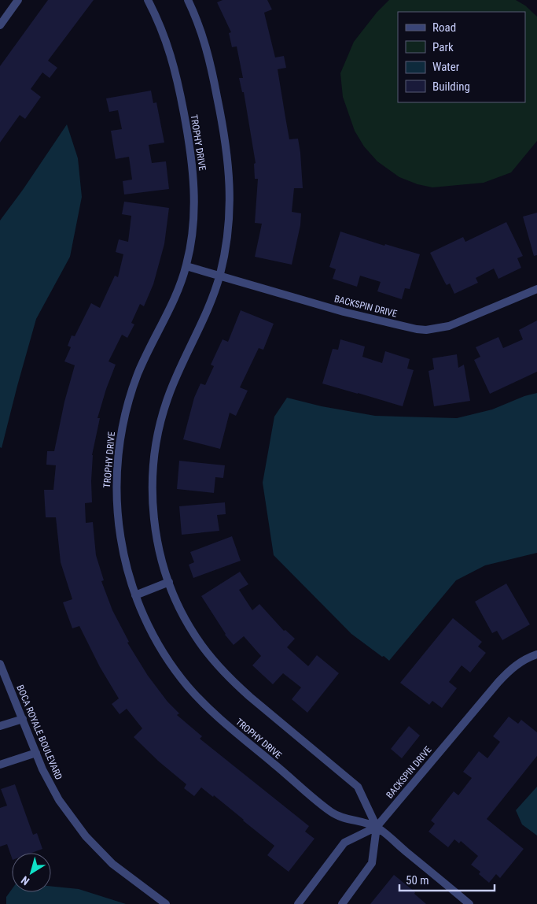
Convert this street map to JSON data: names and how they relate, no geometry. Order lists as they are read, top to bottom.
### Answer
{
  "streets": {
    "street": ["TROPHY DRIVE", "BACKSPIN DRIVE", "BOCA ROYALE BOULEVARD"]
  },
  "crossings": [
    ["TROPHY DRIVE", "BACKSPIN DRIVE"]
  ],
  "legend": [
    "Road",
    "Park",
    "Water",
    "Building"
  ],
  "scale_bar": "50 m",
  "north": "bottom left"
}
